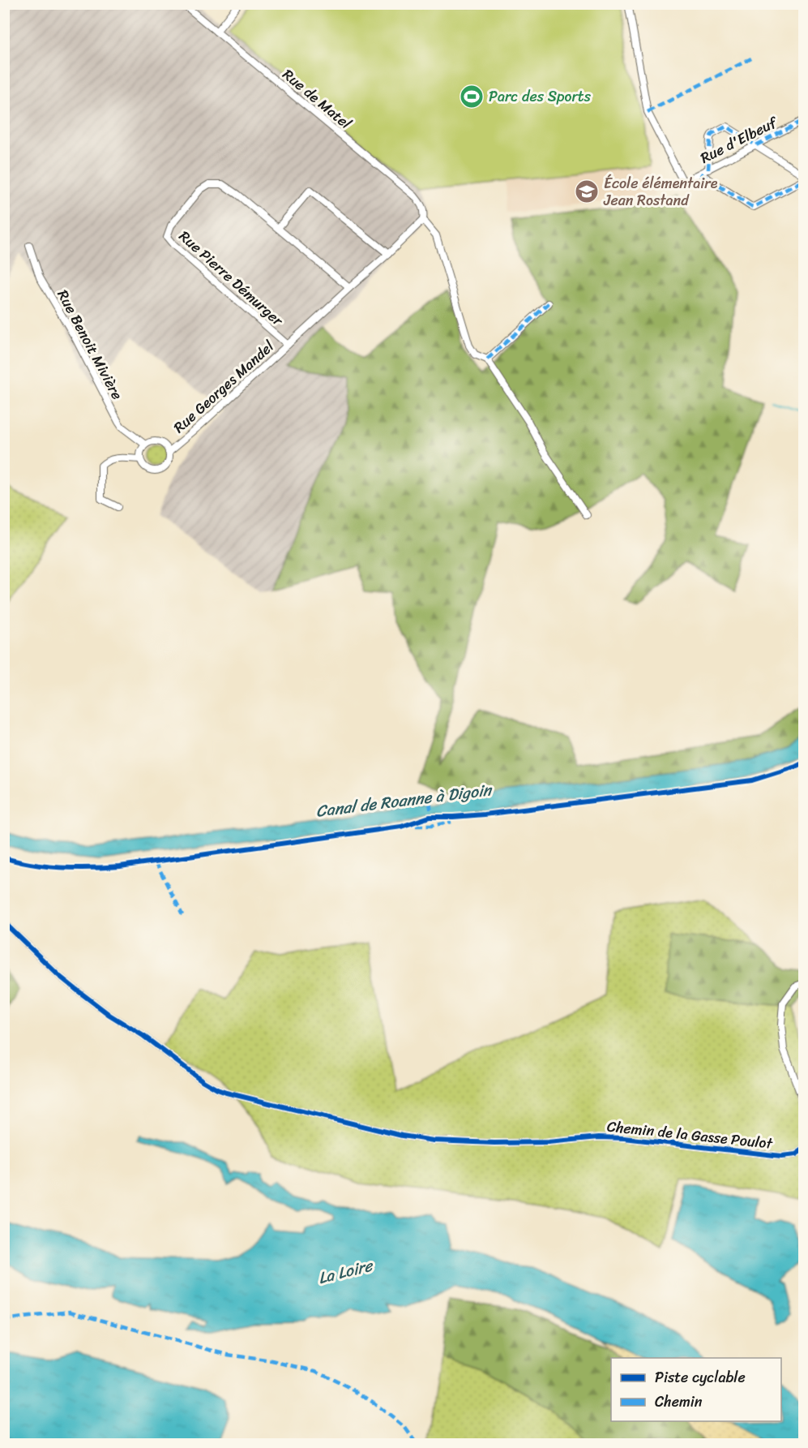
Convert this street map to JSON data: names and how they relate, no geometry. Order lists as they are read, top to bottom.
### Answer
{
  "streets": {
    "street": [
      "Rue de Matel",
      "Rue d'Elbeuf",
      "Rue Pierre Démurger",
      "Rue Benoit Mivière",
      "Rue Georges Mandel",
      "Chemin de la Gasse Poulot"
    ]
  },
  "crossings": [
    ["Rue de Matel", "Rue Georges Mandel"],
    ["Rue Pierre Démurger", "Rue Georges Mandel"],
    ["Rue Benoit Mivière", "Rue Georges Mandel"]
  ],
  "water": ["Canal de Roanne à Digoin", "La Loire"],
  "places": {
    "sports": ["Parc des Sports"],
    "school or university": ["École élémentaire Jean Rostand"]
  },
  "legend": ["Piste cyclable", "Chemin"]
}
